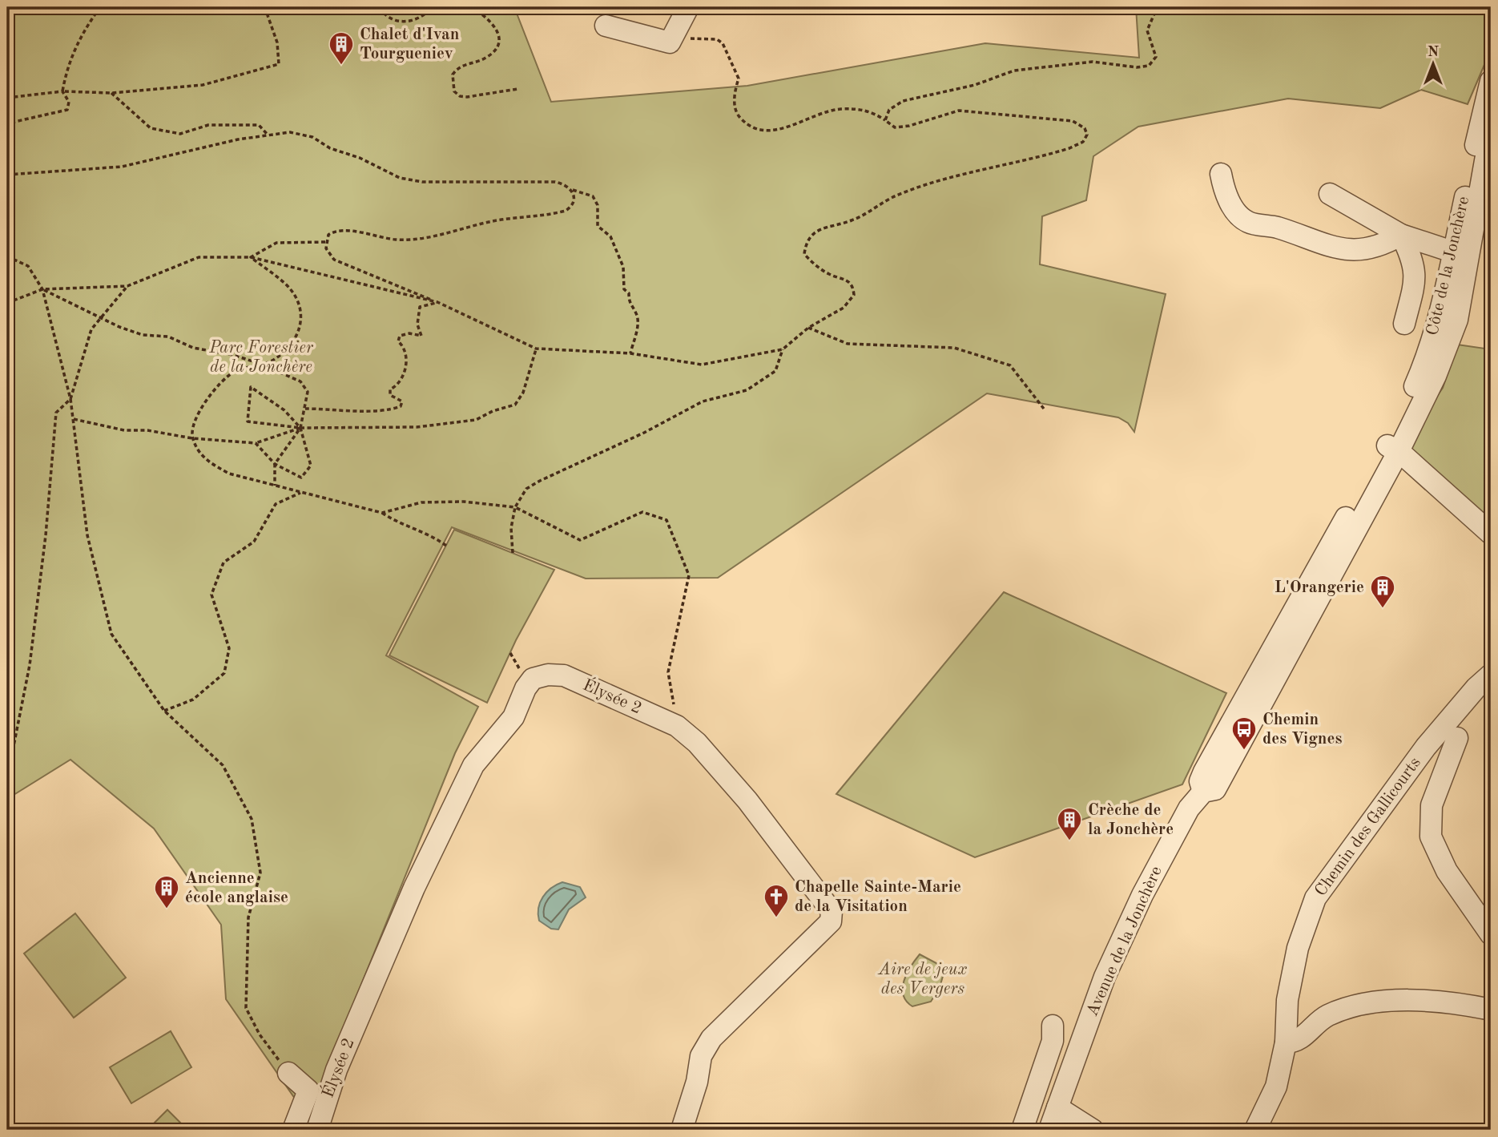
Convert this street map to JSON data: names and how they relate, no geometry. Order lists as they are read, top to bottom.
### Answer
{
  "streets": {
    "street": [
      "Côte de la Jonchère",
      "Élysée 2",
      "Chemin des Gallicourts",
      "Avenue de la Jonchère"
    ]
  },
  "crossings": [
    ["Côte de la Jonchère", "Avenue de la Jonchère"]
  ],
  "parks": ["Parc Forestier de la Jonchère", "Aire de jeux des Vergers"],
  "places": {
    "building": [
      "Chalet d'Ivan Tourgueniev",
      "L'Orangerie",
      "Crèche de la Jonchère",
      "Ancienne école anglaise"
    ],
    "bus stop": ["Chemin des Vignes"],
    "church": ["Chapelle Sainte-Marie de la Visitation"]
  },
  "north": "top"
}
